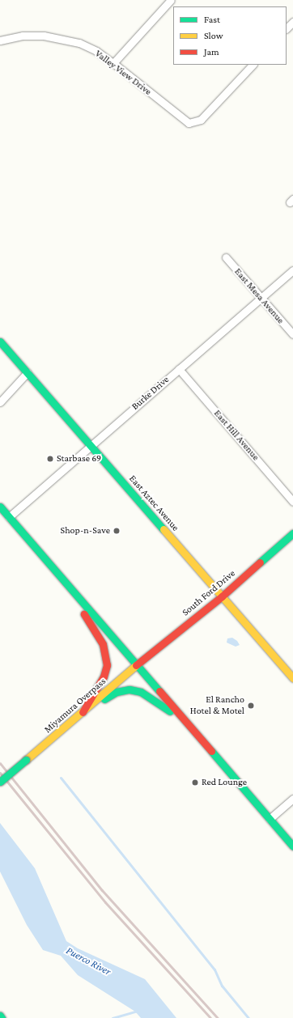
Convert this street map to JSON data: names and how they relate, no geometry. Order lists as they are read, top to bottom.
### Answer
{
  "streets": {
    "main road": ["East Aztec Avenue", "South Ford Drive", "Miyamura Overpass"],
    "street": [
      "Valley View Drive",
      "East Mesa Avenue",
      "Burke Drive",
      "East Hill Avenue"
    ]
  },
  "crossings": [
    ["East Mesa Avenue", "Burke Drive"],
    ["Burke Drive", "East Hill Avenue"],
    ["Burke Drive", "East Aztec Avenue"],
    ["East Aztec Avenue", "South Ford Drive"],
    ["South Ford Drive", "Miyamura Overpass"]
  ],
  "water": ["Puerco River"],
  "places": [
    "Starbase 69",
    "Shop-n-Save",
    "El Rancho Hotel & Motel",
    "Red Lounge"
  ],
  "legend": ["Fast", "Slow", "Jam"]
}
